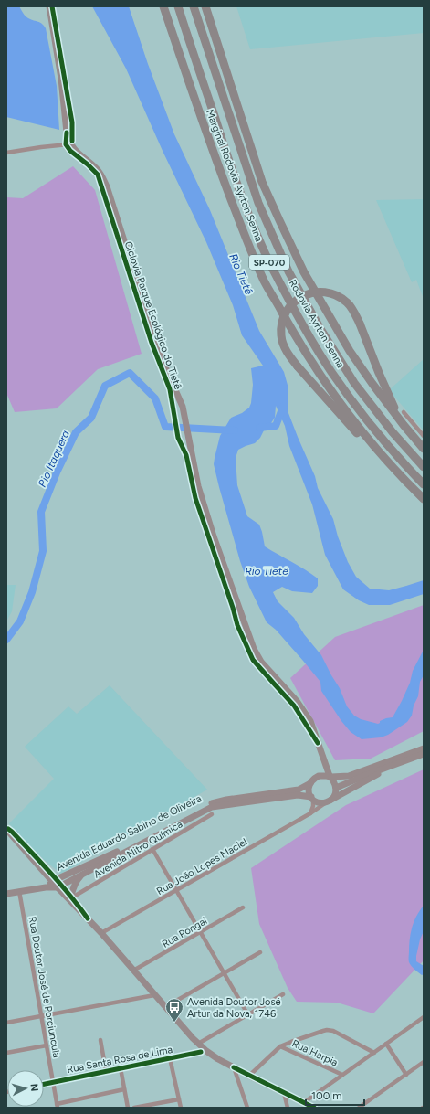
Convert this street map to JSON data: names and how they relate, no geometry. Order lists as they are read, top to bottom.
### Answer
{
  "streets": {
    "highway": ["Marginal Rodovia Ayrton Senna", "SP-070", "Rodovia Ayrton Senna"],
    "main road": ["Avenida Eduardo Sabino de Oliveira"],
    "street": [
      "Avenida Nitro Química",
      "Rua João Lopes Maciel",
      "Rua Pongai",
      "Rua Doutor José de Porciuncula",
      "Rua Harpia",
      "Rua Santa Rosa de Lima"
    ],
    "cycle path": ["Ciclovia Parque Ecológico do Tietê"]
  },
  "crossings": [
    ["Avenida Eduardo Sabino de Oliveira", "Rua João Lopes Maciel"],
    ["Rua Doutor José de Porciuncula", "Rua Santa Rosa de Lima"]
  ],
  "water": ["Rio Tietê", "Rio Itaquera"],
  "places": {
    "bus stop": ["Avenida Doutor José Artur da Nova, 1746"]
  },
  "scale_bar": "100 m",
  "north": "right"
}
